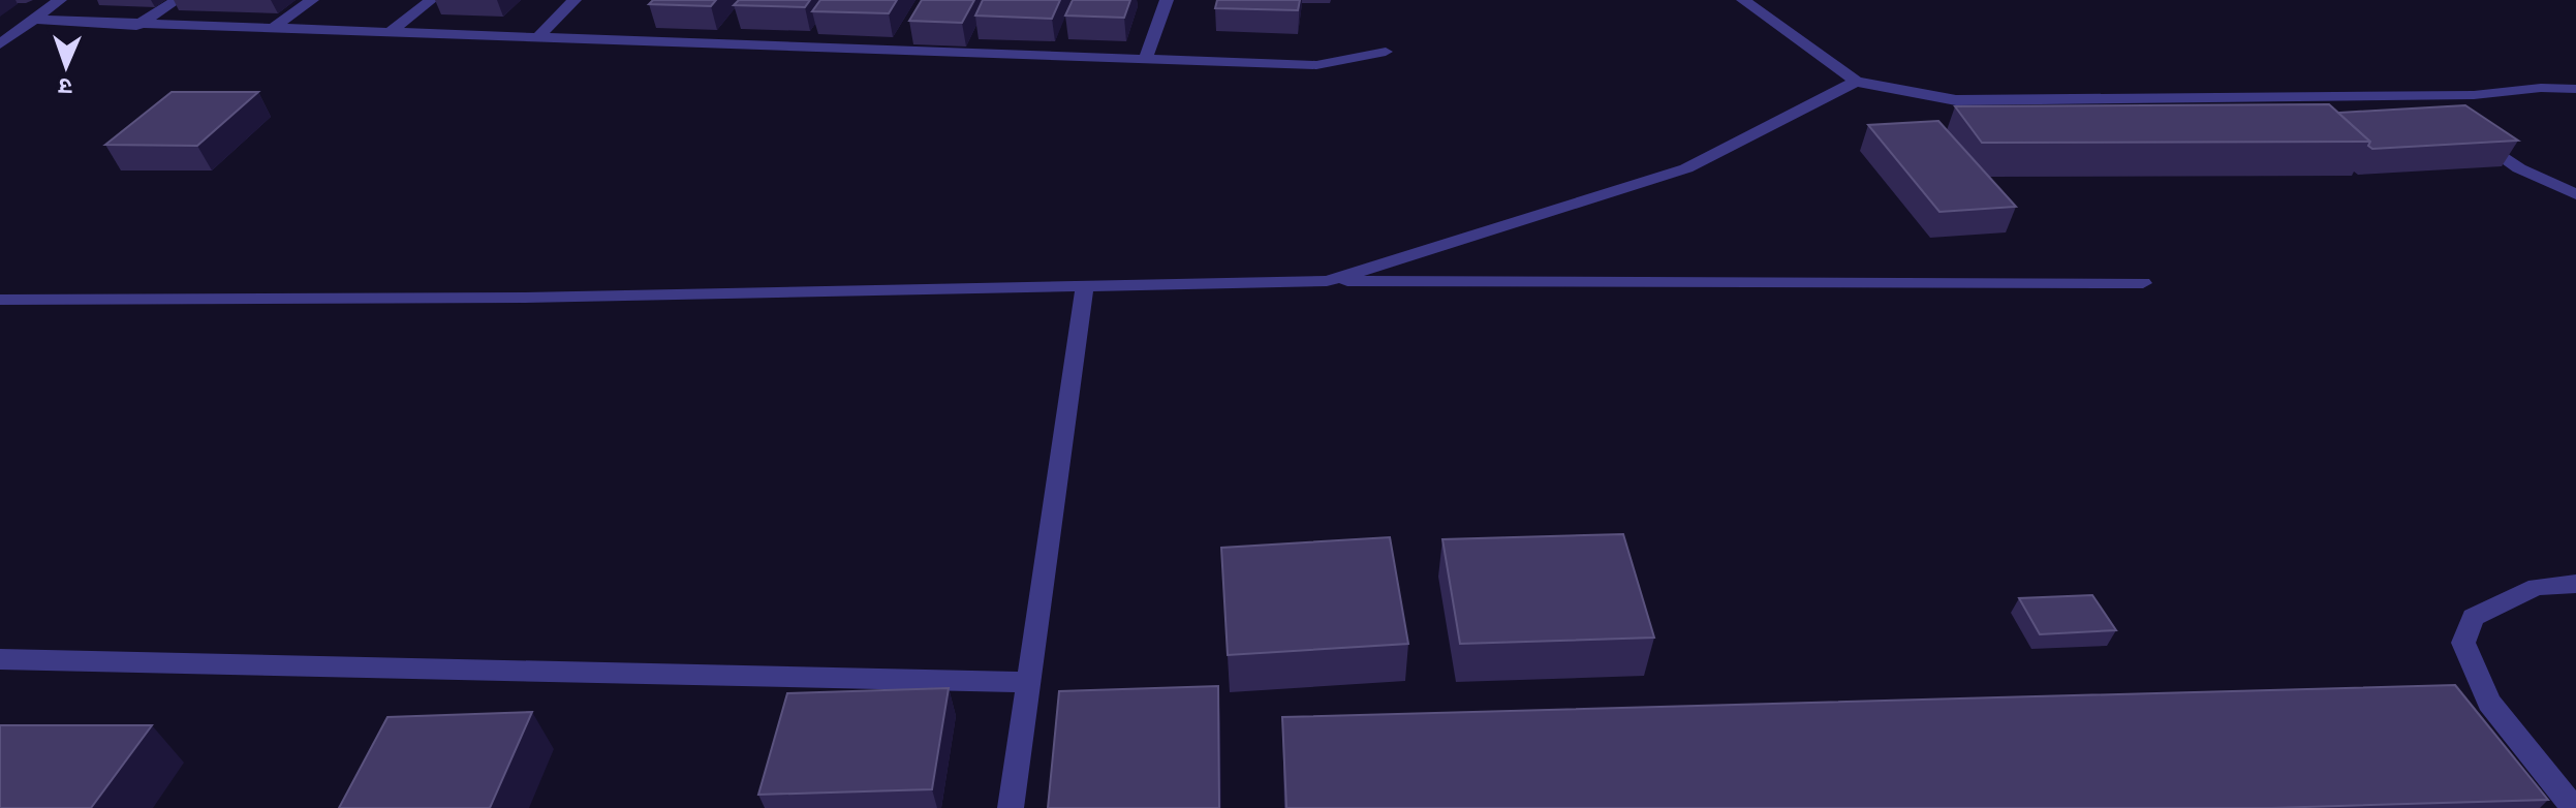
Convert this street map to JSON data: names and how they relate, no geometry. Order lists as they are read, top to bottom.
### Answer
{
  "north": "bottom"
}
